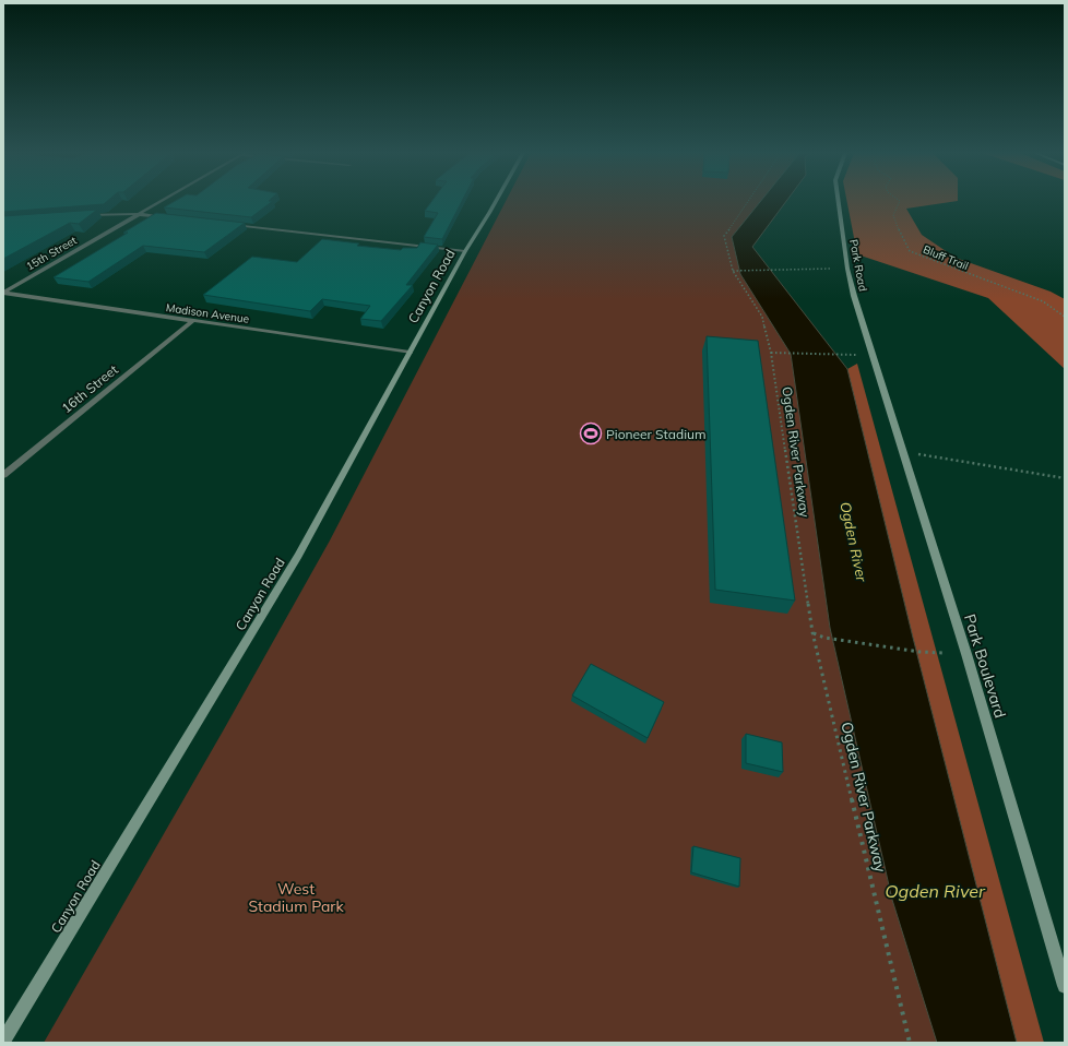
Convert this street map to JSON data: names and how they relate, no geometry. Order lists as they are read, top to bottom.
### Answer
{
  "streets": {
    "street": [
      "15th Street",
      "Park Road",
      "Canyon Road",
      "Madison Avenue",
      "16th Street",
      "Park Boulevard"
    ],
    "path": ["Bluff Trail", "Ogden River Parkway"]
  },
  "crossings": [
    ["15th Street", "Madison Avenue"],
    ["Park Road", "Park Boulevard"],
    ["Canyon Road", "Madison Avenue"],
    ["Madison Avenue", "16th Street"]
  ],
  "water": ["Ogden River"],
  "parks": ["West Stadium Park"],
  "places": {
    "sports": ["Pioneer Stadium"]
  }
}
